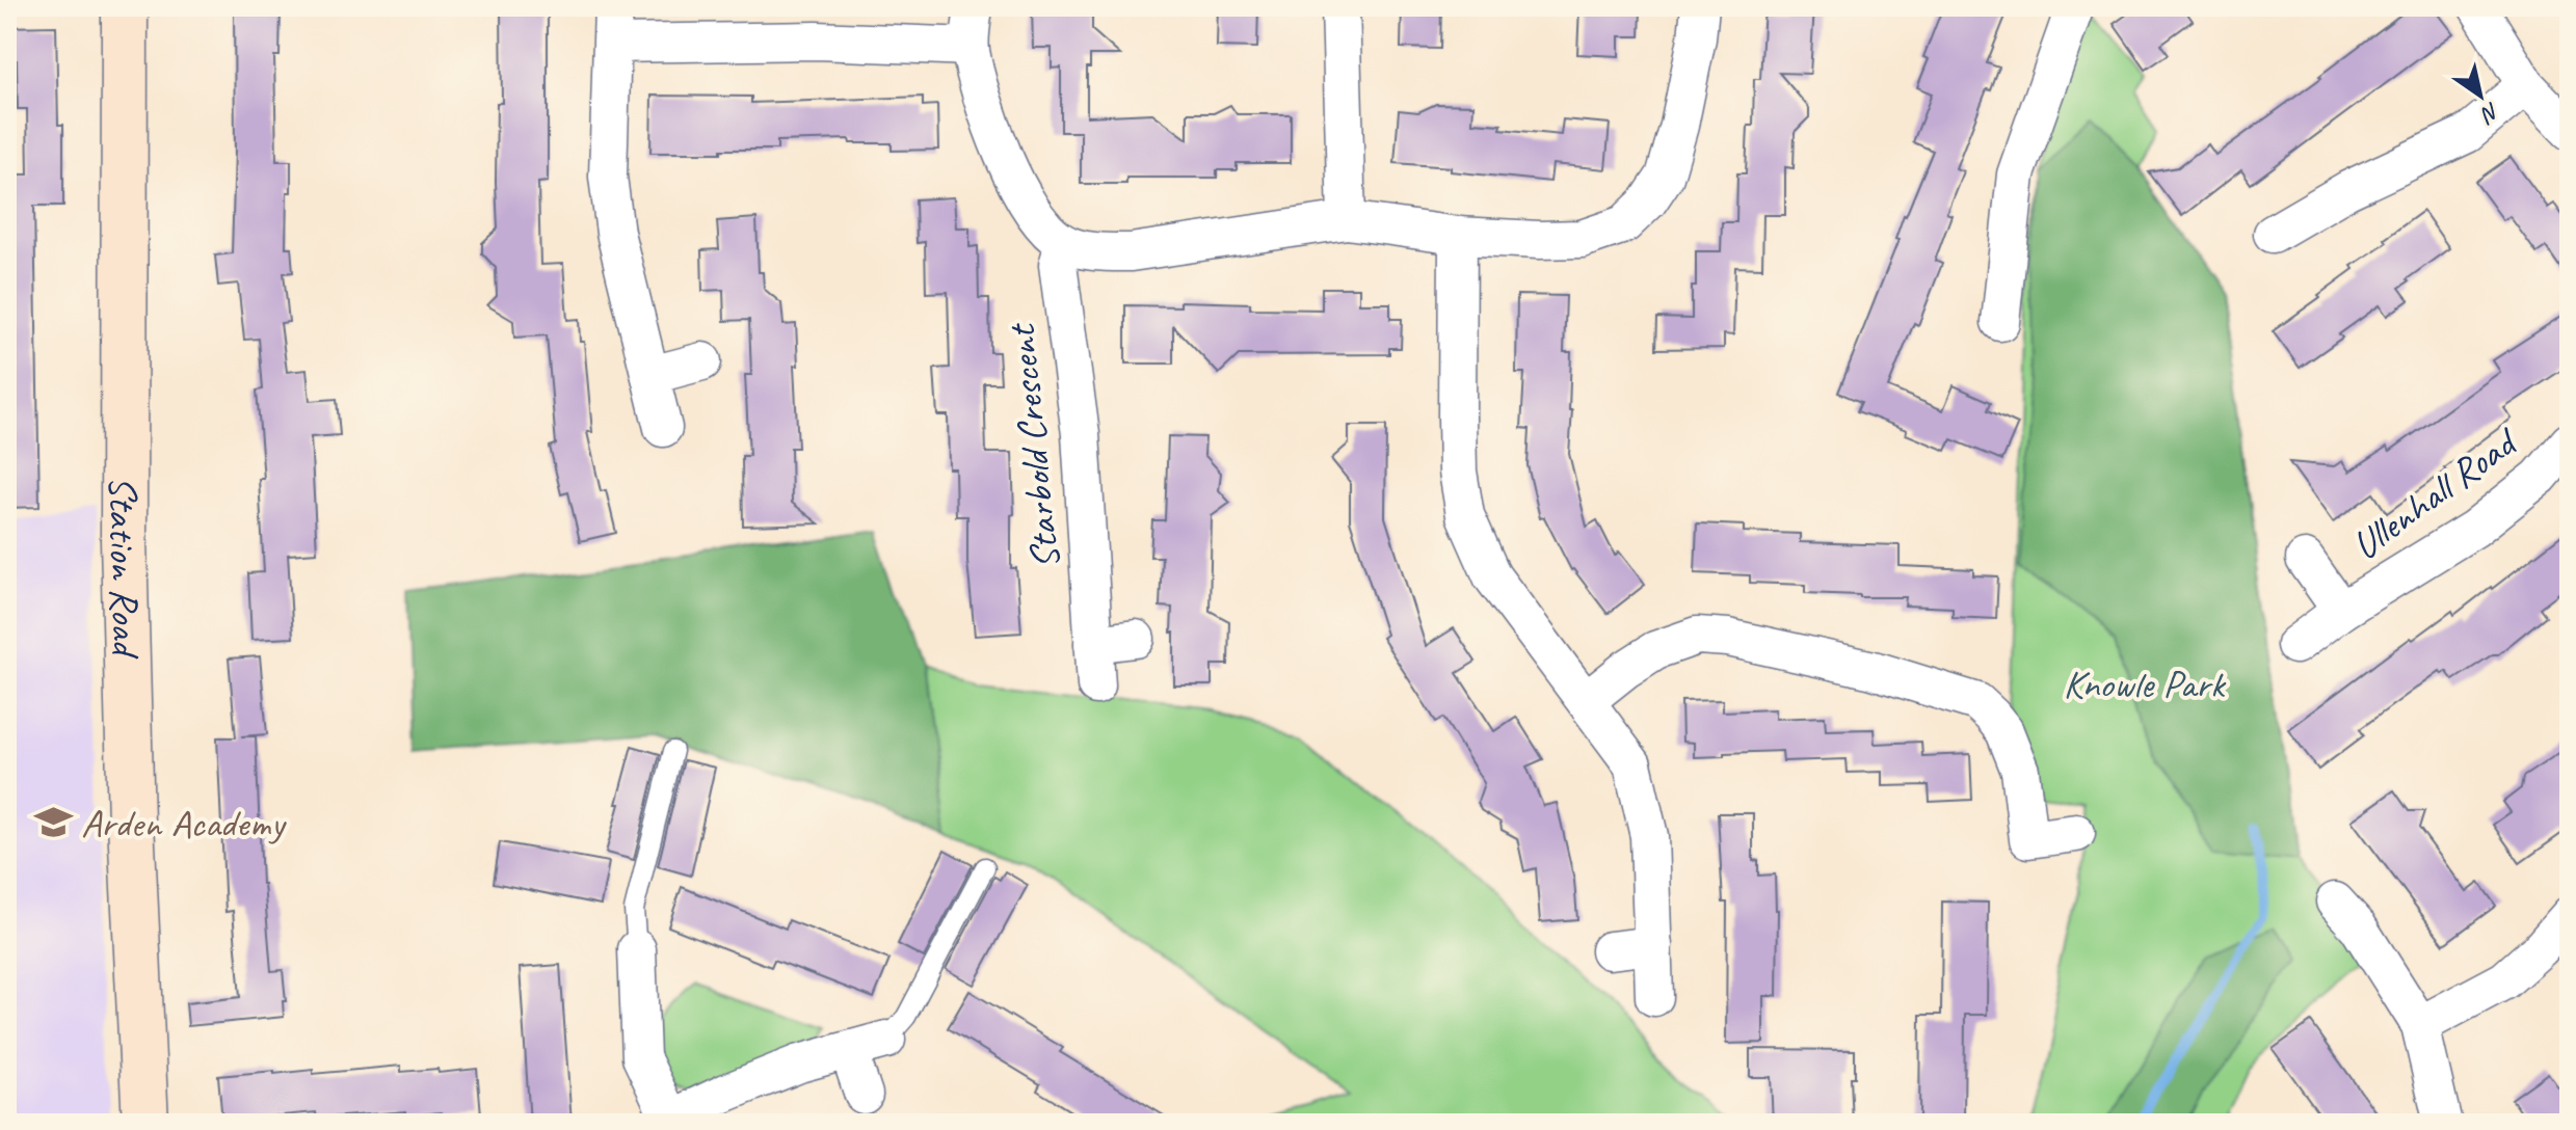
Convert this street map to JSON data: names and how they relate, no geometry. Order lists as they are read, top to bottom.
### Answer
{
  "streets": {
    "main road": ["Station Road"],
    "street": ["Starbold Crescent", "Ullenhall Road"]
  },
  "parks": ["Knowle Park"],
  "places": {
    "school or university": ["Arden Academy"]
  },
  "north": "bottom right"
}
